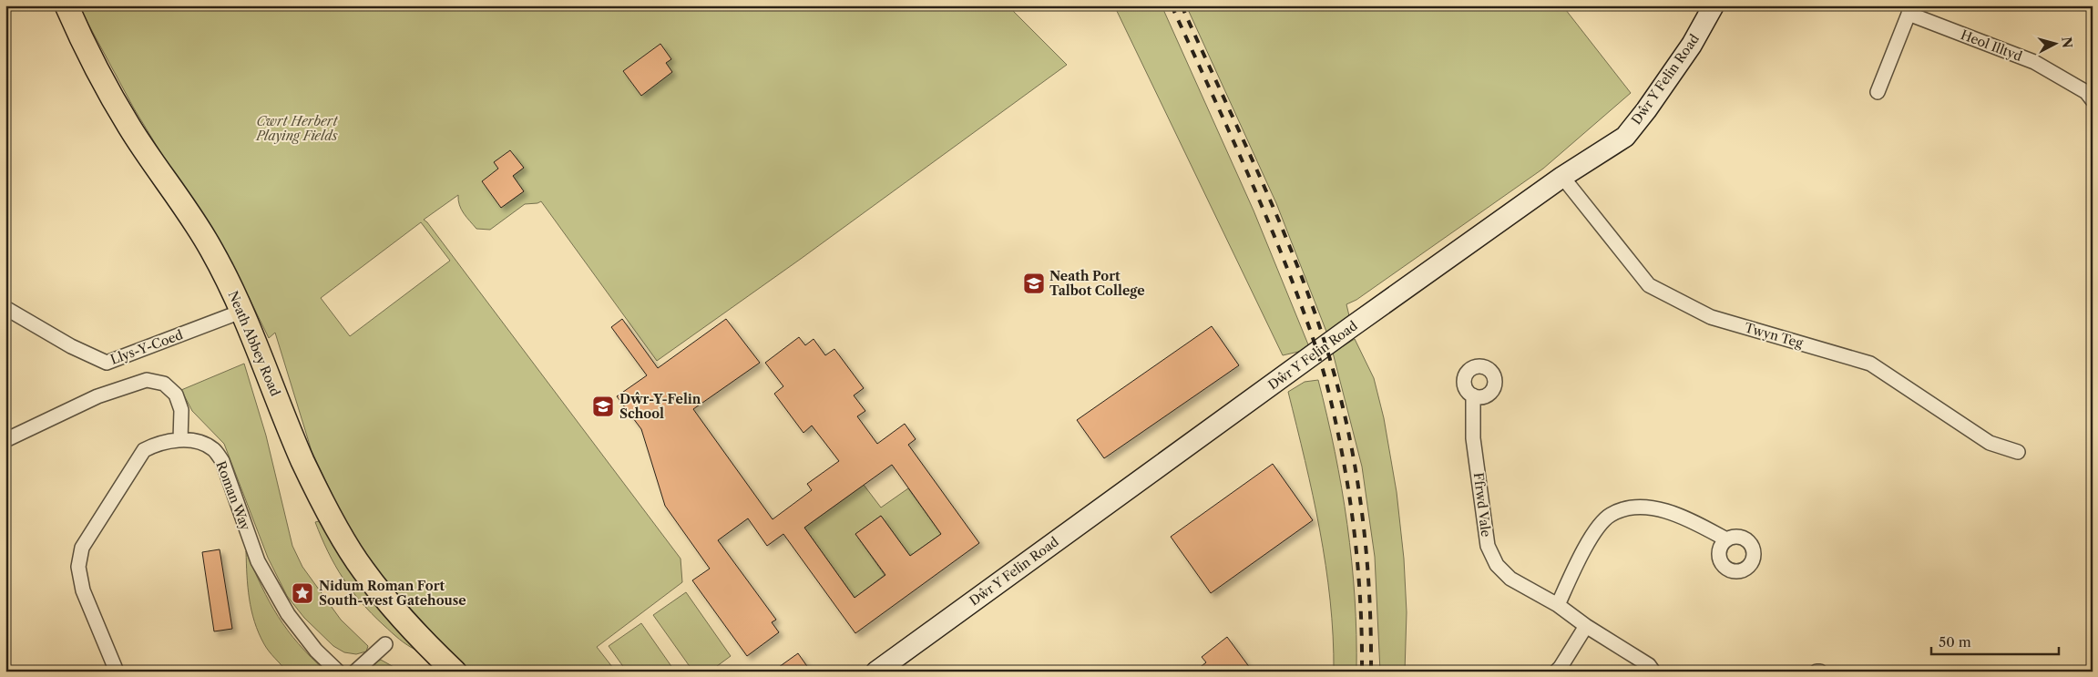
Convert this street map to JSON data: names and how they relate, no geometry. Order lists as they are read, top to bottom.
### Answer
{
  "streets": {
    "main road": ["Neath Abbey Road"],
    "street": [
      "Heol Illtyd",
      "Dŵr Y Felin Road",
      "Twyn Teg",
      "Llys-Y-Coed",
      "Roman Way",
      "Ffrwd Vale"
    ]
  },
  "crossings": [
    ["Dŵr Y Felin Road", "Twyn Teg"],
    ["Neath Abbey Road", "Llys-Y-Coed"]
  ],
  "parks": ["Cwrt Herbert Playing Fields"],
  "places": {
    "school or university": ["Neath Port Talbot College", "Dŵr-Y-Felin School"],
    "place": ["Nidum Roman Fort South-west Gatehouse"]
  },
  "scale_bar": "50 m",
  "north": "right"
}
